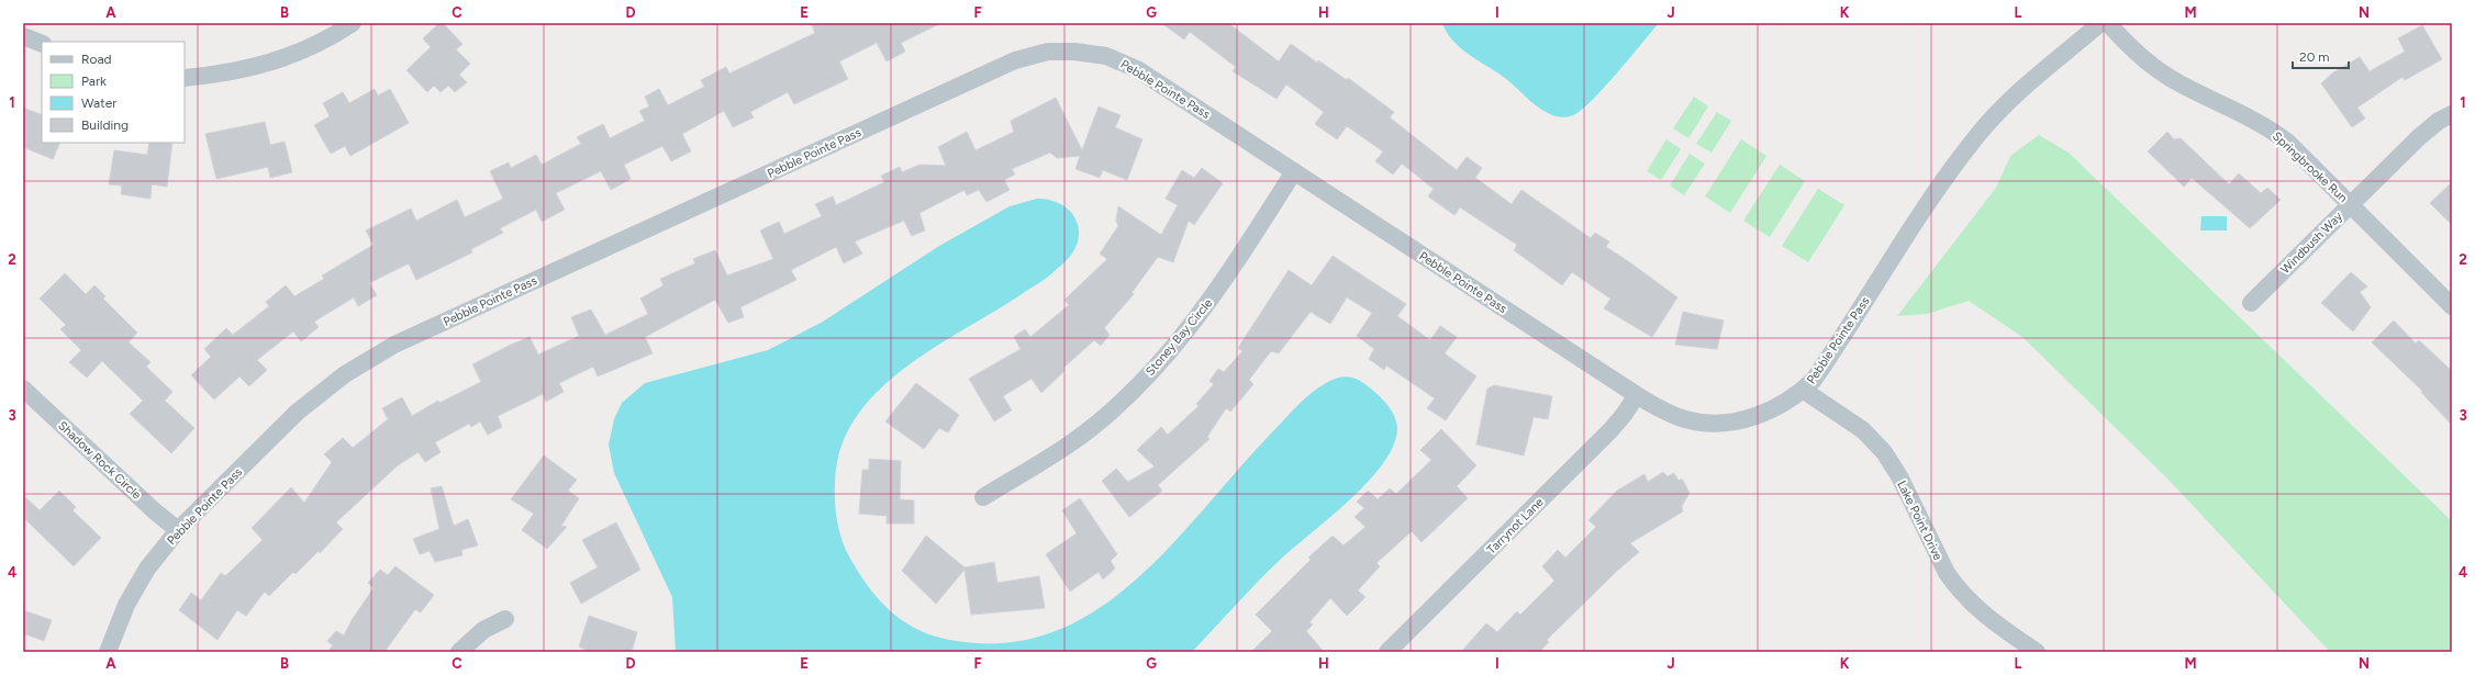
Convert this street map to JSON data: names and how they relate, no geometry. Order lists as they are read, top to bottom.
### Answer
{
  "streets": {
    "street": [
      "Pebble Pointe Pass",
      "Springbrooke Run",
      "Windbush Way",
      "Stoney Bay Circle",
      "Shadow Rock Circle",
      "Lake Point Drive",
      "Tarrynot Lane"
    ]
  },
  "crossings": [
    ["Pebble Pointe Pass", "Stoney Bay Circle"],
    ["Pebble Pointe Pass", "Shadow Rock Circle"],
    ["Pebble Pointe Pass", "Lake Point Drive"],
    ["Pebble Pointe Pass", "Tarrynot Lane"],
    ["Springbrooke Run", "Windbush Way"]
  ],
  "legend": [
    "Road",
    "Park",
    "Water",
    "Building"
  ],
  "scale_bar": "20 m",
  "grid": {
    "columns": [
      "A",
      "B",
      "C",
      "D",
      "E",
      "F",
      "G",
      "H",
      "I",
      "J",
      "K",
      "L",
      "M",
      "N"
    ],
    "rows": [
      "1",
      "2",
      "3",
      "4"
    ]
  }
}
